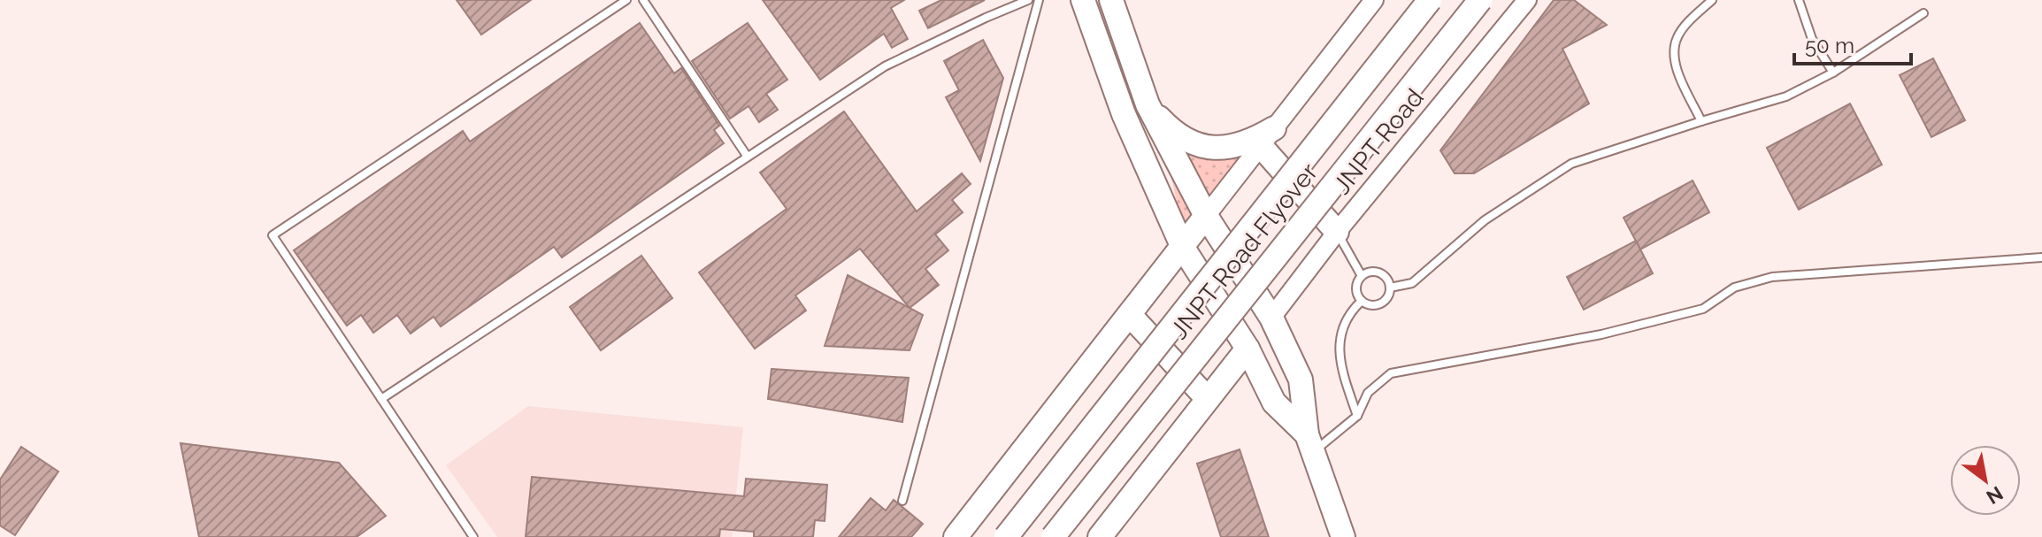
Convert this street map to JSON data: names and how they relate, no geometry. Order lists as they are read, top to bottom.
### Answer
{
  "streets": {
    "highway": ["JNPT Road Flyover"],
    "street": ["JNPT Road"]
  },
  "scale_bar": "50 m",
  "north": "bottom right"
}
